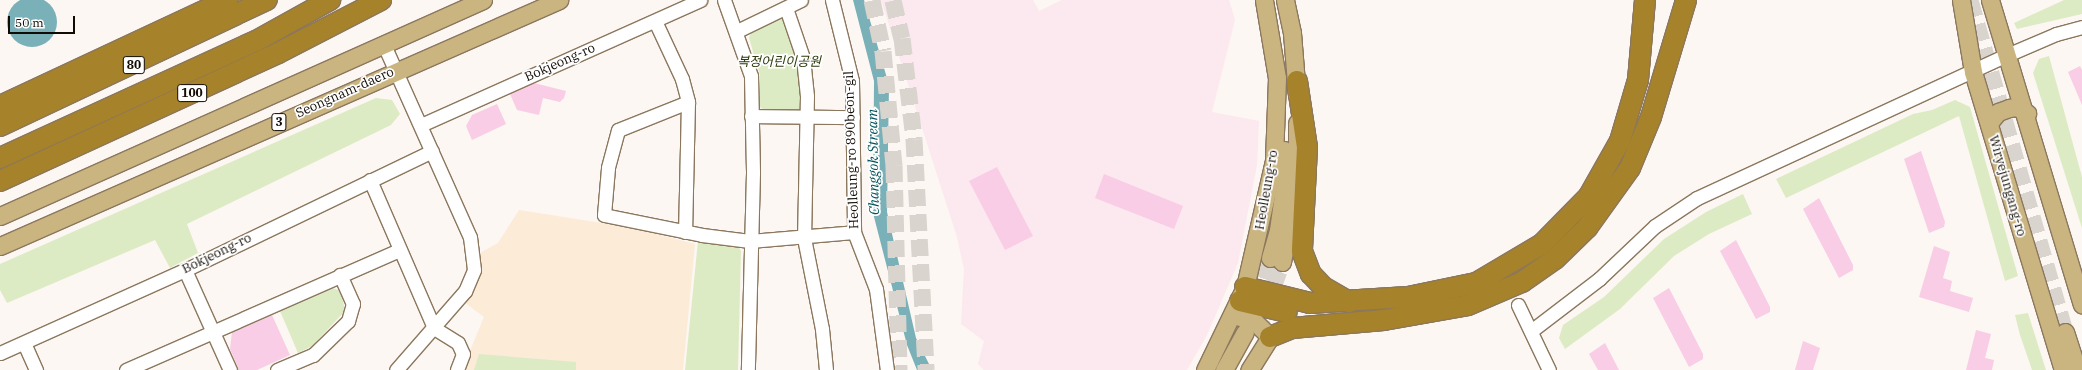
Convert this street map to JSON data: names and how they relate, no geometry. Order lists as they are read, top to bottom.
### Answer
{
  "streets": {
    "highway": ["80", "100"],
    "main road": [
      "Seongnam-daero",
      "3",
      "Wiryejungang-ro",
      "Heolleung-ro"
    ],
    "street": ["Bokjeong-ro", "Heolleung-ro 890beon-gil"]
  },
  "water": ["Changgok Stream"],
  "parks": ["복정어린이공원"],
  "scale_bar": "50 m"
}
